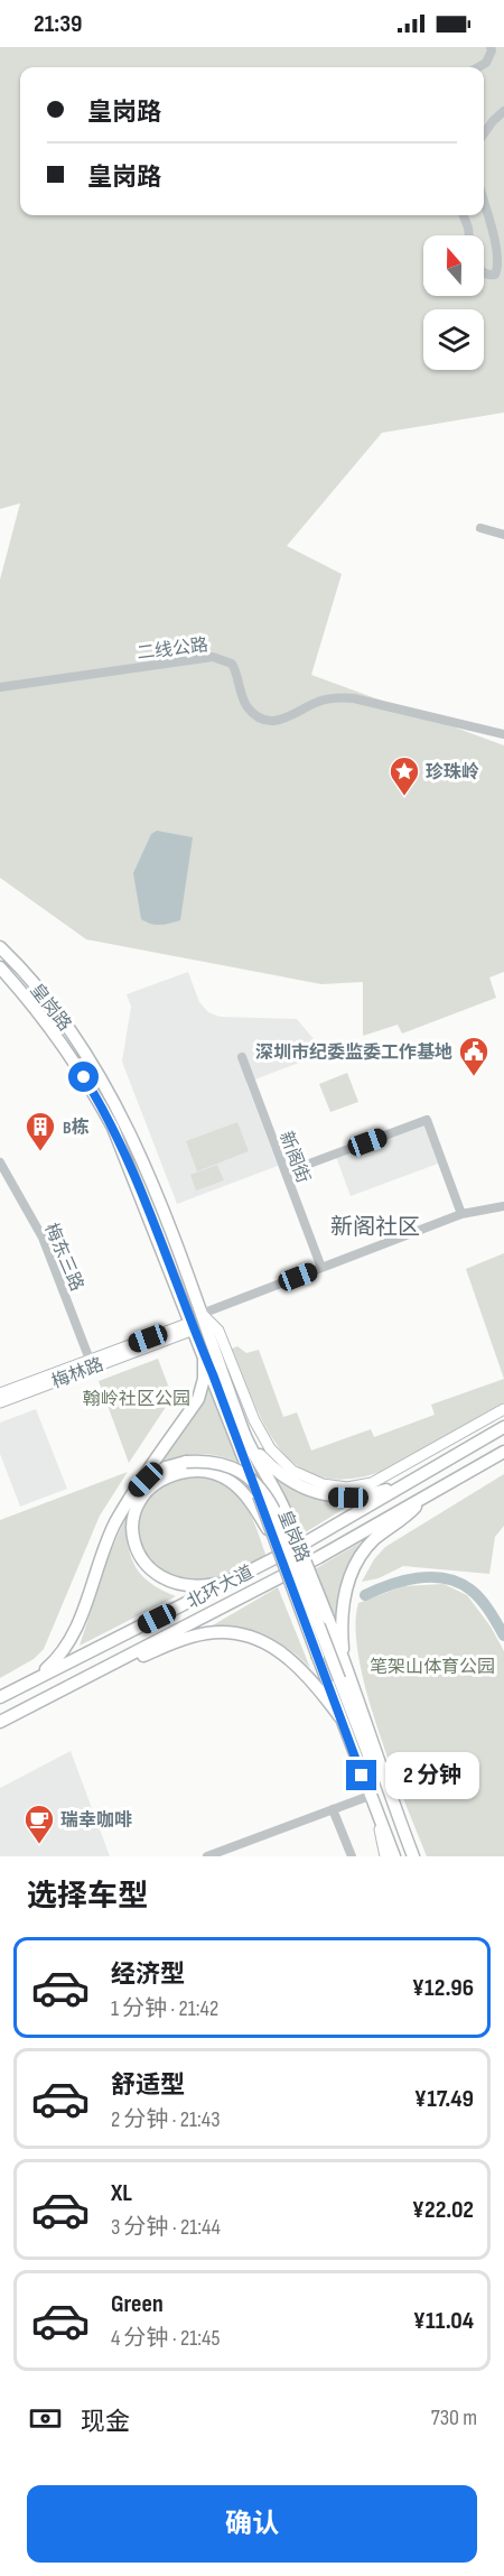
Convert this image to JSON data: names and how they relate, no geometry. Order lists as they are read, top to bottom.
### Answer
{
  "streets": {
    "highway": ["皇岗路", "北环大道"],
    "main road": ["梅林路"],
    "street": ["二线公路", "新阁街", "梅东三路"]
  },
  "crossings": [
    ["皇岗路", "梅林路"],
    ["梅东三路", "梅林路"]
  ],
  "districts": ["新阁社区"],
  "parks": ["翰岭社区公园", "笔架山体育公园"],
  "places": {
    "place": ["珍珠岭"],
    "public building": ["深圳市纪委监委工作基地"],
    "building": ["B栋"],
    "cafe": ["瑞幸咖啡"]
  },
  "north": "top",
  "page": {
    "status": "21:39",
    "banner": ["皇岗路", "皇岗路"],
    "bubble": "2 分钟",
    "heading": "选择车型",
    "list": [
      {
        "name": "经济型",
        "note": "1 分钟 · 21:42",
        "value": "¥12.96"
      },
      {
        "name": "舒适型",
        "note": "2 分钟 · 21:43",
        "value": "¥17.49"
      },
      {
        "name": "XL",
        "note": "3 分钟 · 21:44",
        "value": "¥22.02"
      },
      {
        "name": "Green",
        "note": "4 分钟 · 21:45",
        "value": "¥11.04"
      }
    ],
    "pay": ["现金", "730 m"],
    "buttons": "确认"
  }
}
